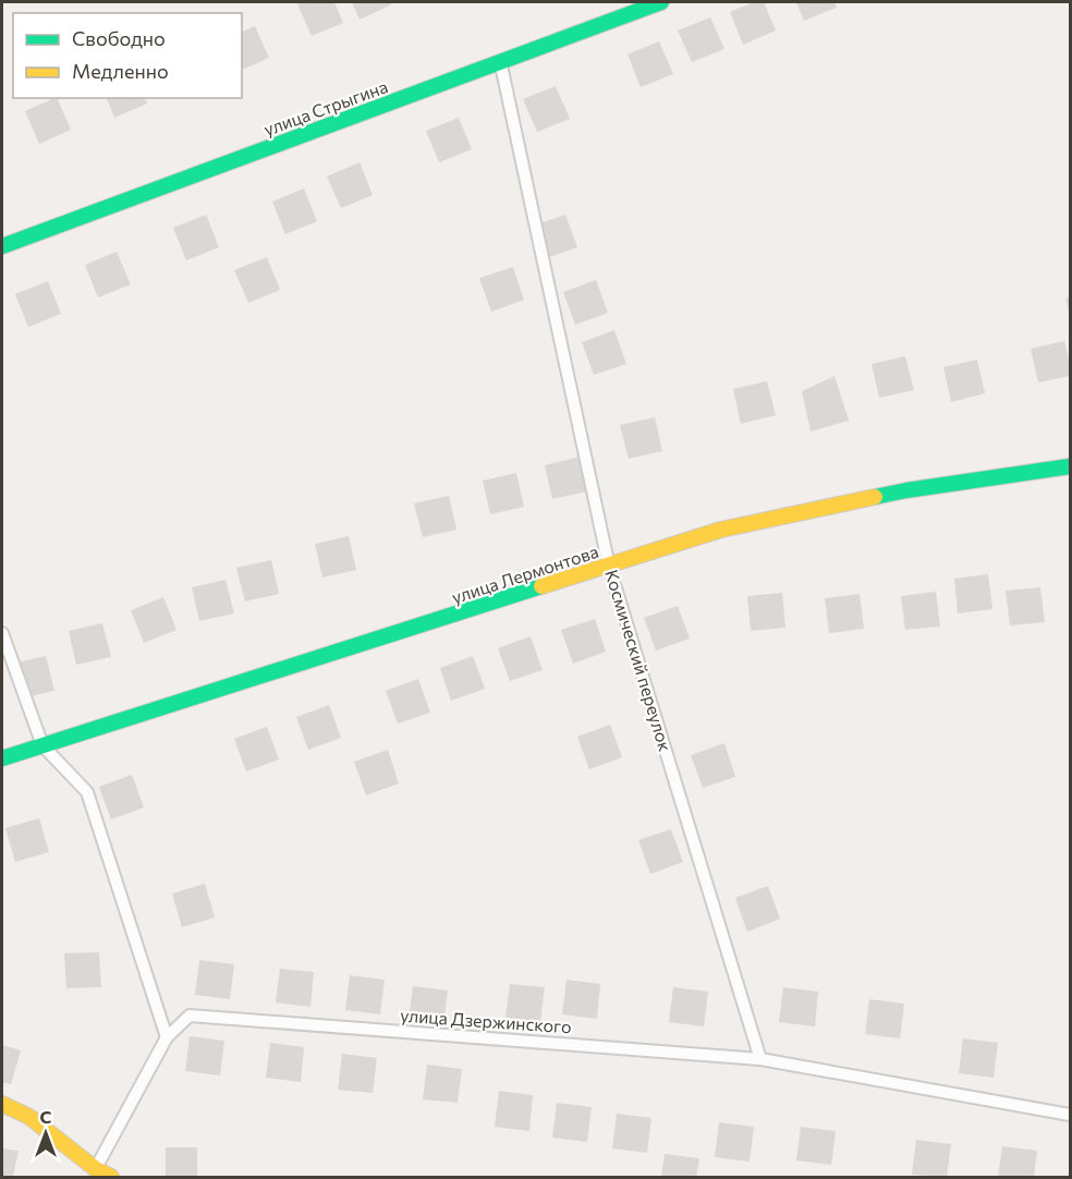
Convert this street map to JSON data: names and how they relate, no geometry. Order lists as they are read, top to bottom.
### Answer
{
  "streets": {
    "street": ["улица Стрыгина", "улица Лермонтова"],
    "lane": ["Космический переулок", "улица Дзержинского"]
  },
  "crossings": [
    ["улица Стрыгина", "Космический переулок"],
    ["улица Лермонтова", "Космический переулок"],
    ["Космический переулок", "улица Дзержинского"]
  ],
  "legend": ["Свободно", "Медленно"],
  "north": "top"
}
